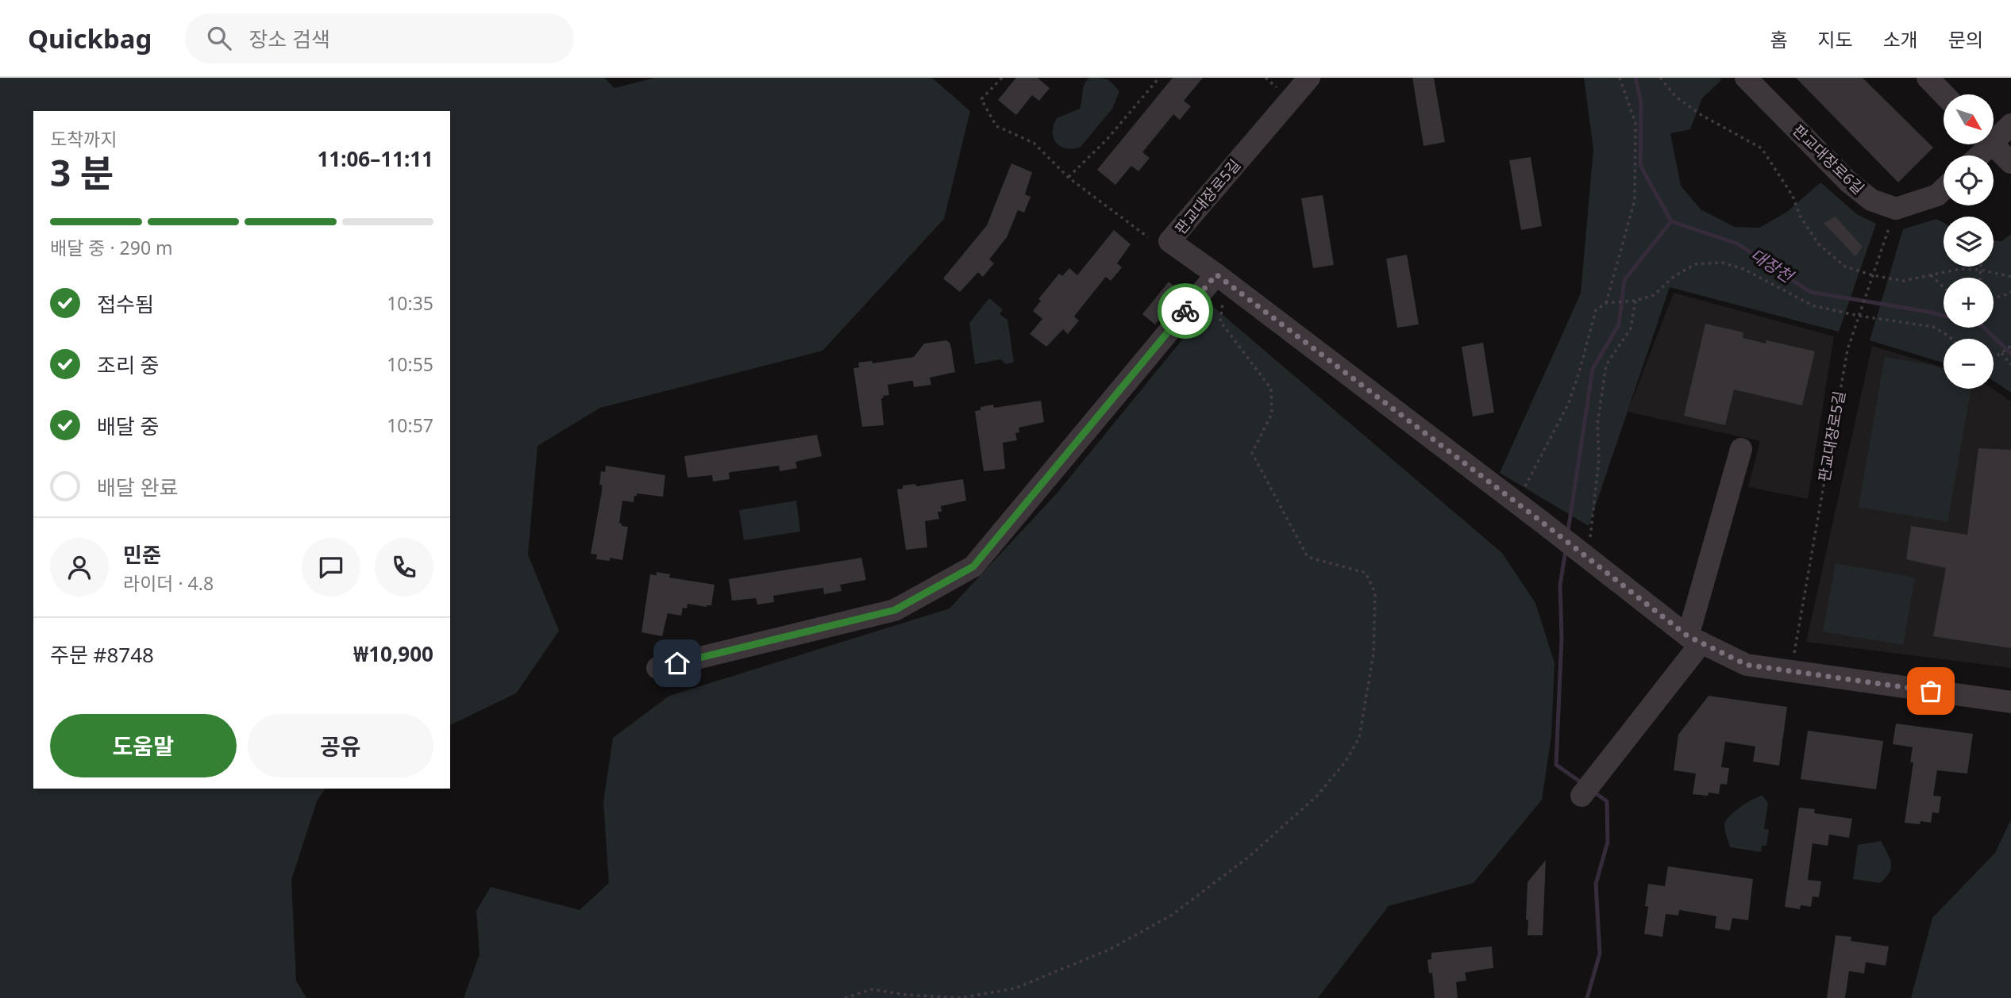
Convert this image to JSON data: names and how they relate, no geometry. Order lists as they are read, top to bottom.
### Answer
{
  "streets": {
    "street": ["판교대장로6길", "판교대장로5길"]
  },
  "crossings": [
    ["판교대장로6길", "판교대장로5길"]
  ],
  "water": ["대장천"],
  "north": "bottom right",
  "page": {
    "header": "Quickbag",
    "search": "장소 검색",
    "nav": [
      "홈",
      "지도",
      "소개",
      "문의"
    ],
    "map_buttons": ["+", "−"],
    "heading": ["3 분", "도착까지", "11:06–11:11"],
    "panel": [
      "민준",
      "라이더 · 4.8",
      "주문 #8748",
      "₩10,900"
    ],
    "bar": "배달 중 · 290 m",
    "list": [
      ["접수됨", "10:35"],
      ["조리 중", "10:55"],
      ["배달 중", "10:57"],
      "배달 완료"
    ],
    "buttons": ["도움말", "공유"]
  }
}
